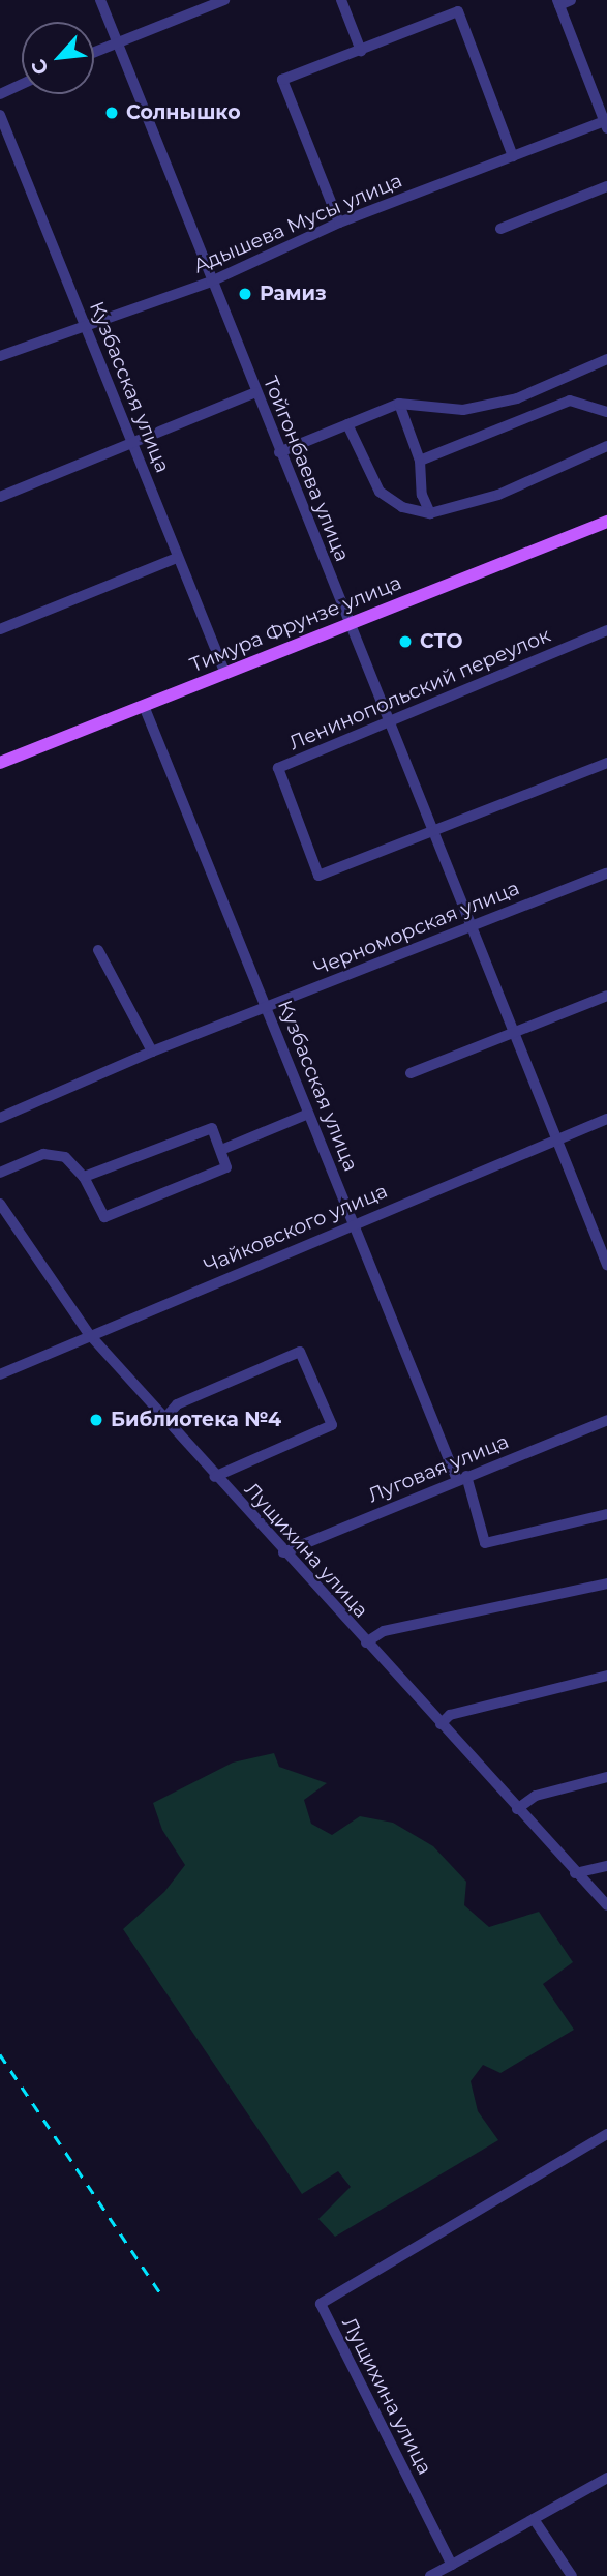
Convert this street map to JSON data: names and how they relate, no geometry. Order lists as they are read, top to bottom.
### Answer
{
  "streets": {
    "main road": ["Тимура Фрунзе улица"],
    "street": [
      "Адышева Мусы улица",
      "Кузбасская улица",
      "Тойгонбаева улица",
      "Ленинопольский переулок",
      "Черноморская улица",
      "Чайковского улица",
      "Луговая улица",
      "Лущихина улица"
    ]
  },
  "crossings": [
    ["Адышева Мусы улица", "Кузбасская улица"],
    ["Адышева Мусы улица", "Тойгонбаева улица"],
    ["Кузбасская улица", "Тимура Фрунзе улица"],
    ["Кузбасская улица", "Черноморская улица"],
    ["Кузбасская улица", "Чайковского улица"],
    ["Кузбасская улица", "Луговая улица"],
    ["Тойгонбаева улица", "Тимура Фрунзе улица"],
    ["Тойгонбаева улица", "Ленинопольский переулок"],
    ["Тойгонбаева улица", "Черноморская улица"],
    ["Тойгонбаева улица", "Чайковского улица"],
    ["Чайковского улица", "Лущихина улица"],
    ["Луговая улица", "Лущихина улица"]
  ],
  "places": [
    "Солнышко",
    "Рамиз",
    "СТО",
    "Библиотека №4"
  ],
  "north": "bottom left"
}
